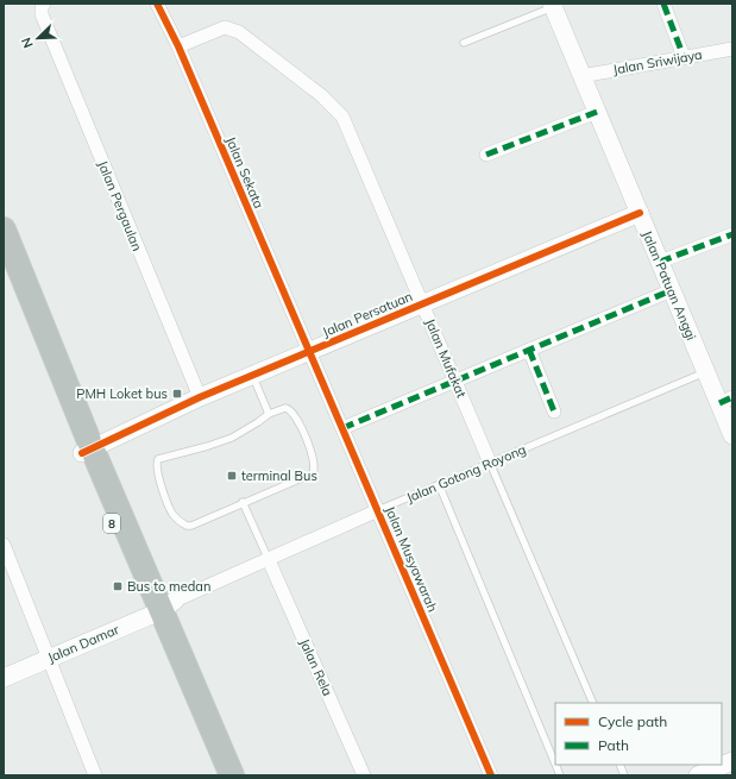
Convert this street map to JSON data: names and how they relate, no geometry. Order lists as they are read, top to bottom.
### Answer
{
  "streets": {
    "highway": ["8"],
    "street": [
      "Jalan Sriwijaya",
      "Jalan Sekata",
      "Jalan Pergaulan",
      "Jalan Patuan Anggi",
      "Jalan Persatuan",
      "Jalan Mufakat",
      "Jalan Gotong Royong",
      "Jalan Musyawarah",
      "Jalan Damar",
      "Jalan Rela"
    ]
  },
  "crossings": [
    ["Jalan Sriwijaya", "Jalan Patuan Anggi"],
    ["Jalan Sekata", "Jalan Persatuan"],
    ["Jalan Sekata", "Jalan Mufakat"],
    ["Jalan Sekata", "Jalan Musyawarah"],
    ["Jalan Pergaulan", "Jalan Persatuan"],
    ["Jalan Patuan Anggi", "Jalan Persatuan"],
    ["Jalan Patuan Anggi", "Jalan Gotong Royong"],
    ["Jalan Persatuan", "Jalan Mufakat"],
    ["Jalan Persatuan", "8"],
    ["Jalan Persatuan", "Jalan Musyawarah"],
    ["Jalan Mufakat", "Jalan Gotong Royong"],
    ["Jalan Gotong Royong", "8"],
    ["Jalan Gotong Royong", "Jalan Musyawarah"],
    ["Jalan Gotong Royong", "Jalan Damar"],
    ["Jalan Gotong Royong", "Jalan Rela"],
    ["8", "Jalan Damar"]
  ],
  "places": {
    "transit": ["PMH Loket bus", "terminal Bus", "Bus to medan"]
  },
  "legend": ["Cycle path", "Path"],
  "north": "bottom left"
}
